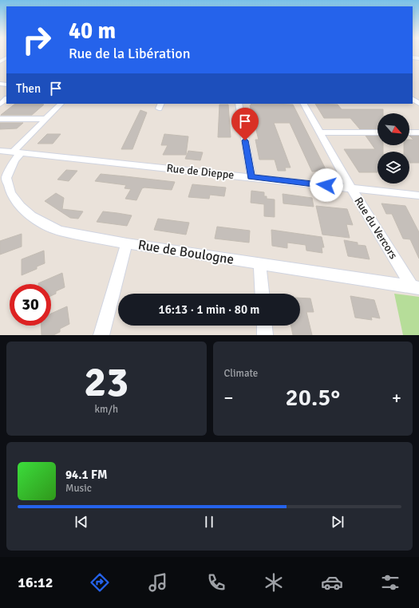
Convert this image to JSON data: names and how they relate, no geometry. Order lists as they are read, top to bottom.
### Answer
{
  "streets": {
    "street": ["Rue de Dieppe", "Rue du Vercors", "Rue de Boulogne"]
  },
  "crossings": [
    ["Rue de Dieppe", "Rue du Vercors"],
    ["Rue de Dieppe", "Rue de Boulogne"],
    ["Rue du Vercors", "Rue de Boulogne"]
  ],
  "north": "bottom right",
  "page": {
    "turn": ["40 m", "Rue de la Libération"],
    "then": "Then",
    "limit": "30",
    "trip": "16:13 · 1 min · 80 m",
    "tile": [
      ["23", "km/h"],
      "Climate"
    ],
    "heat": ["−", "20.5°", "+"],
    "song": ["94.1 FM", "Music"],
    "tabs": "16:12"
  }
}
